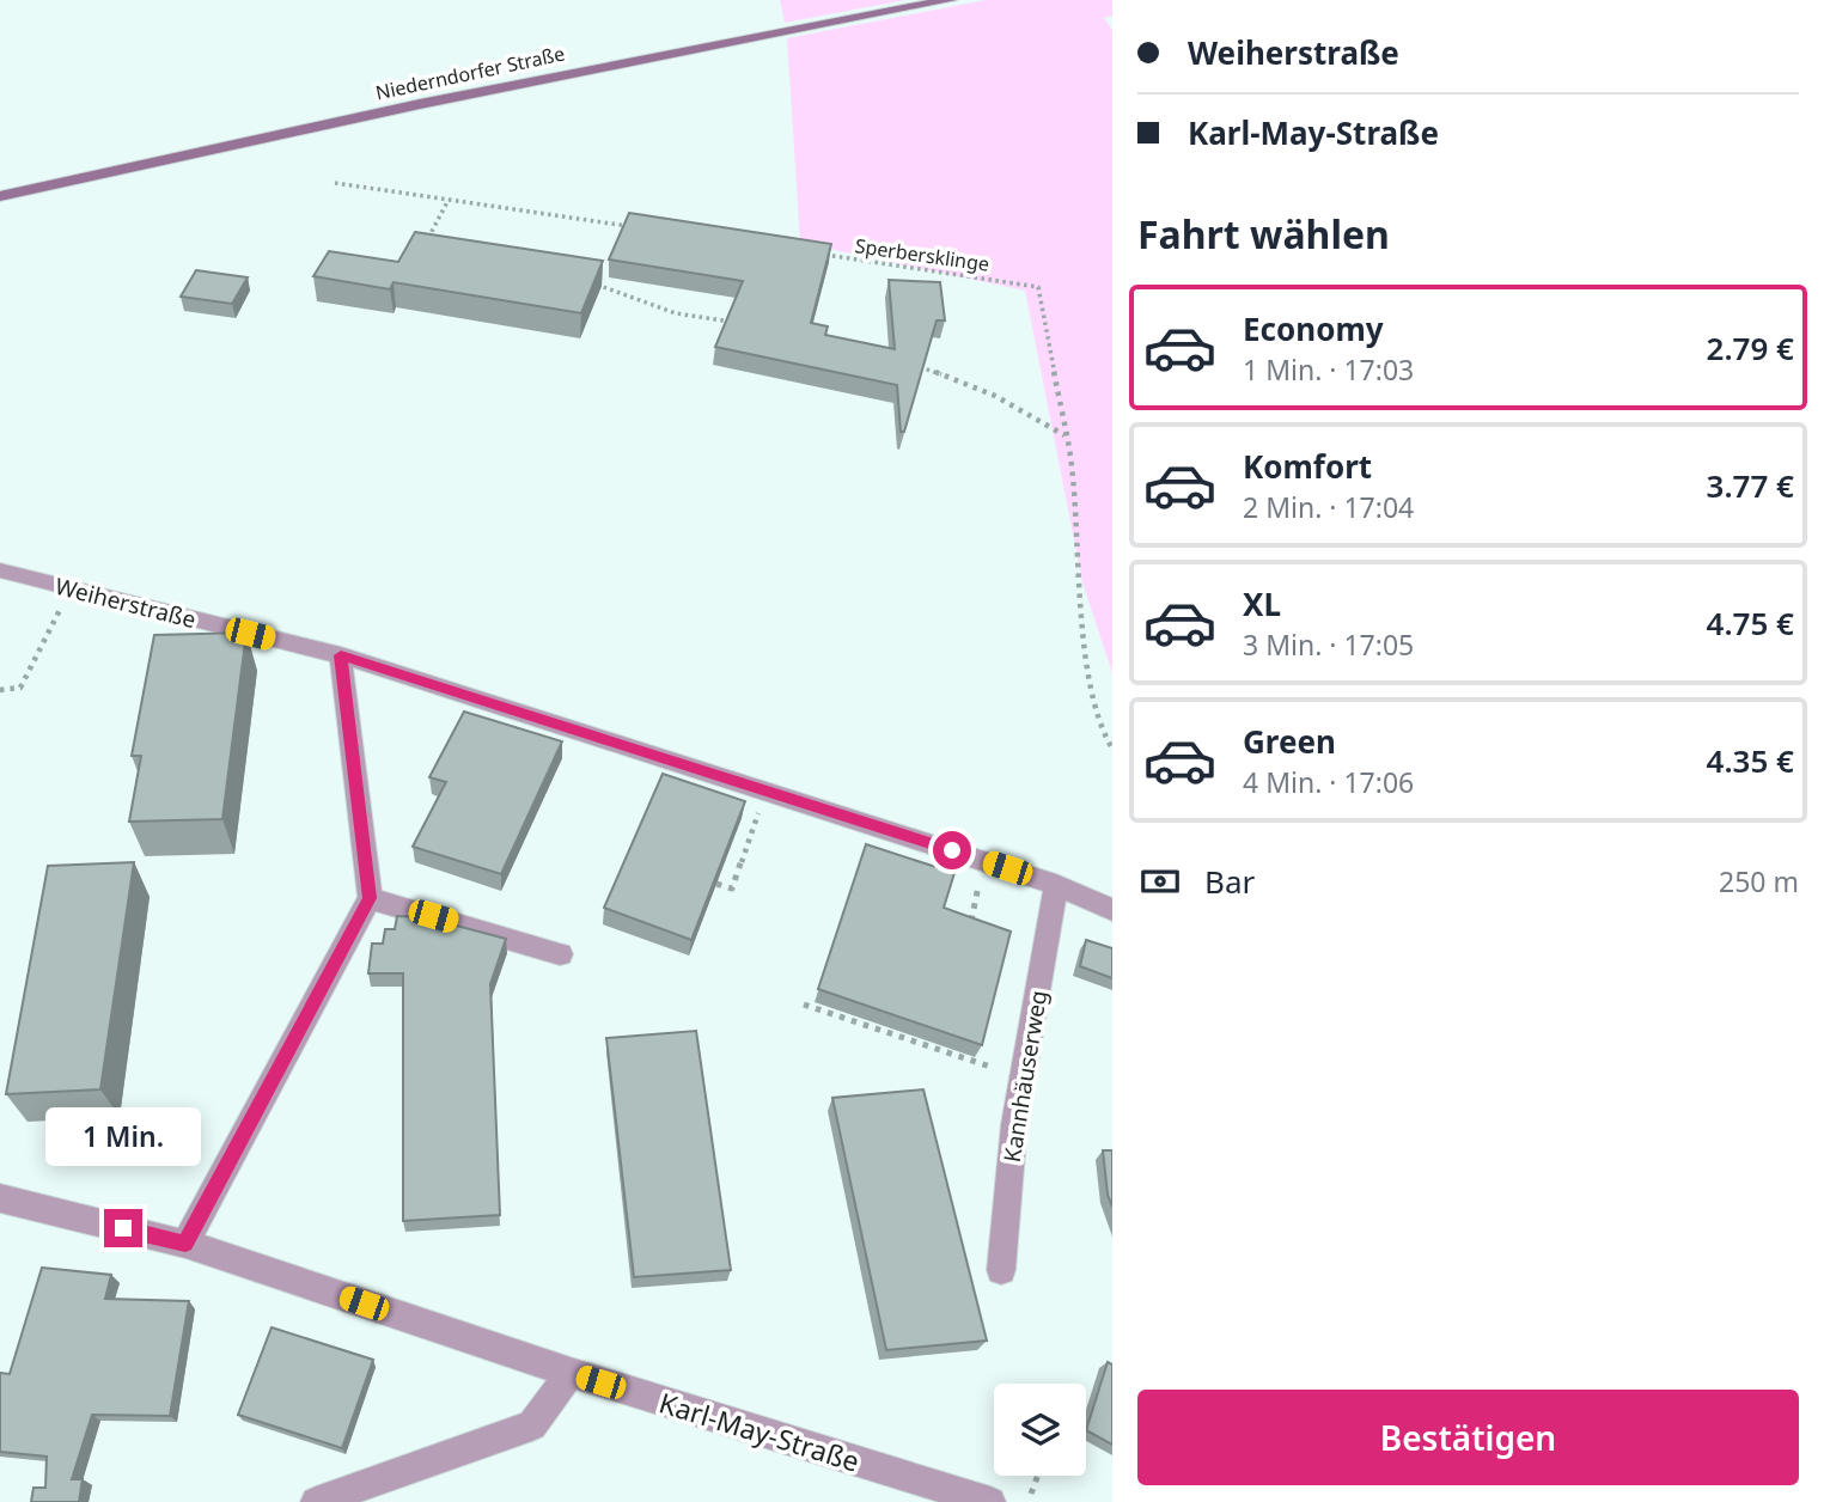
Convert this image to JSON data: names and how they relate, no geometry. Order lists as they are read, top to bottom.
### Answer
{
  "streets": {
    "main road": ["Niederndorfer Straße"],
    "street": ["Weiherstraße", "Kannhäuserweg", "Karl-May-Straße"],
    "path": ["Sperbersklinge"]
  },
  "crossings": [
    ["Weiherstraße", "Kannhäuserweg"]
  ],
  "page": {
    "banner": ["Weiherstraße", "Karl-May-Straße"],
    "heading": "Fahrt wählen",
    "list": [
      {
        "name": "Economy",
        "note": "1 Min. · 17:03",
        "value": "2.79 €"
      },
      {
        "name": "Komfort",
        "note": "2 Min. · 17:04",
        "value": "3.77 €"
      },
      {
        "name": "XL",
        "note": "3 Min. · 17:05",
        "value": "4.75 €"
      },
      {
        "name": "Green",
        "note": "4 Min. · 17:06",
        "value": "4.35 €"
      }
    ],
    "pay": ["Bar", "250 m"],
    "bubble": "1 Min.",
    "buttons": "Bestätigen"
  }
}
